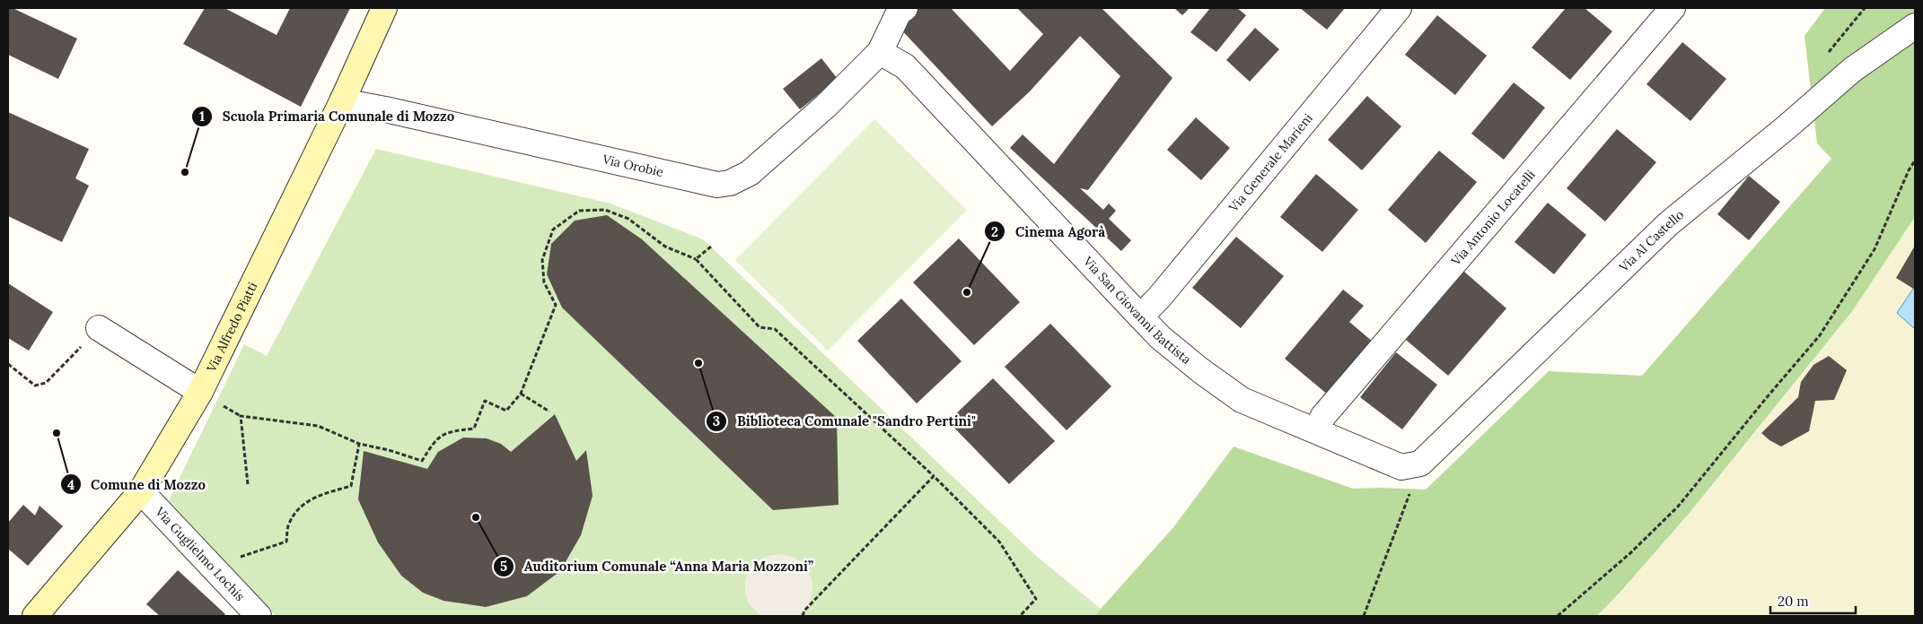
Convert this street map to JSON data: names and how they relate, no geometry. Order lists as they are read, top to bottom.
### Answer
{
  "streets": {
    "street": [
      "Via Generale Marieni",
      "Via Orobie",
      "Via Antonio Locatelli",
      "Via Al Castello",
      "Via San Giovanni Battista",
      "Via Alfredo Piatti",
      "Via Guglielmo Lochis"
    ]
  },
  "crossings": [
    ["Via Generale Marieni", "Via San Giovanni Battista"],
    ["Via Orobie", "Via San Giovanni Battista"],
    ["Via Orobie", "Via Alfredo Piatti"],
    ["Via Antonio Locatelli", "Via San Giovanni Battista"],
    ["Via Al Castello", "Via San Giovanni Battista"],
    ["Via Alfredo Piatti", "Via Guglielmo Lochis"]
  ],
  "places": [
    "Scuola Primaria Comunale di Mozzo",
    "Cinema Agorà",
    "Biblioteca Comunale \"Sandro Pertini\"",
    "Comune di Mozzo",
    "Auditorium Comunale “Anna Maria Mozzoni”"
  ],
  "scale_bar": "20 m"
}
